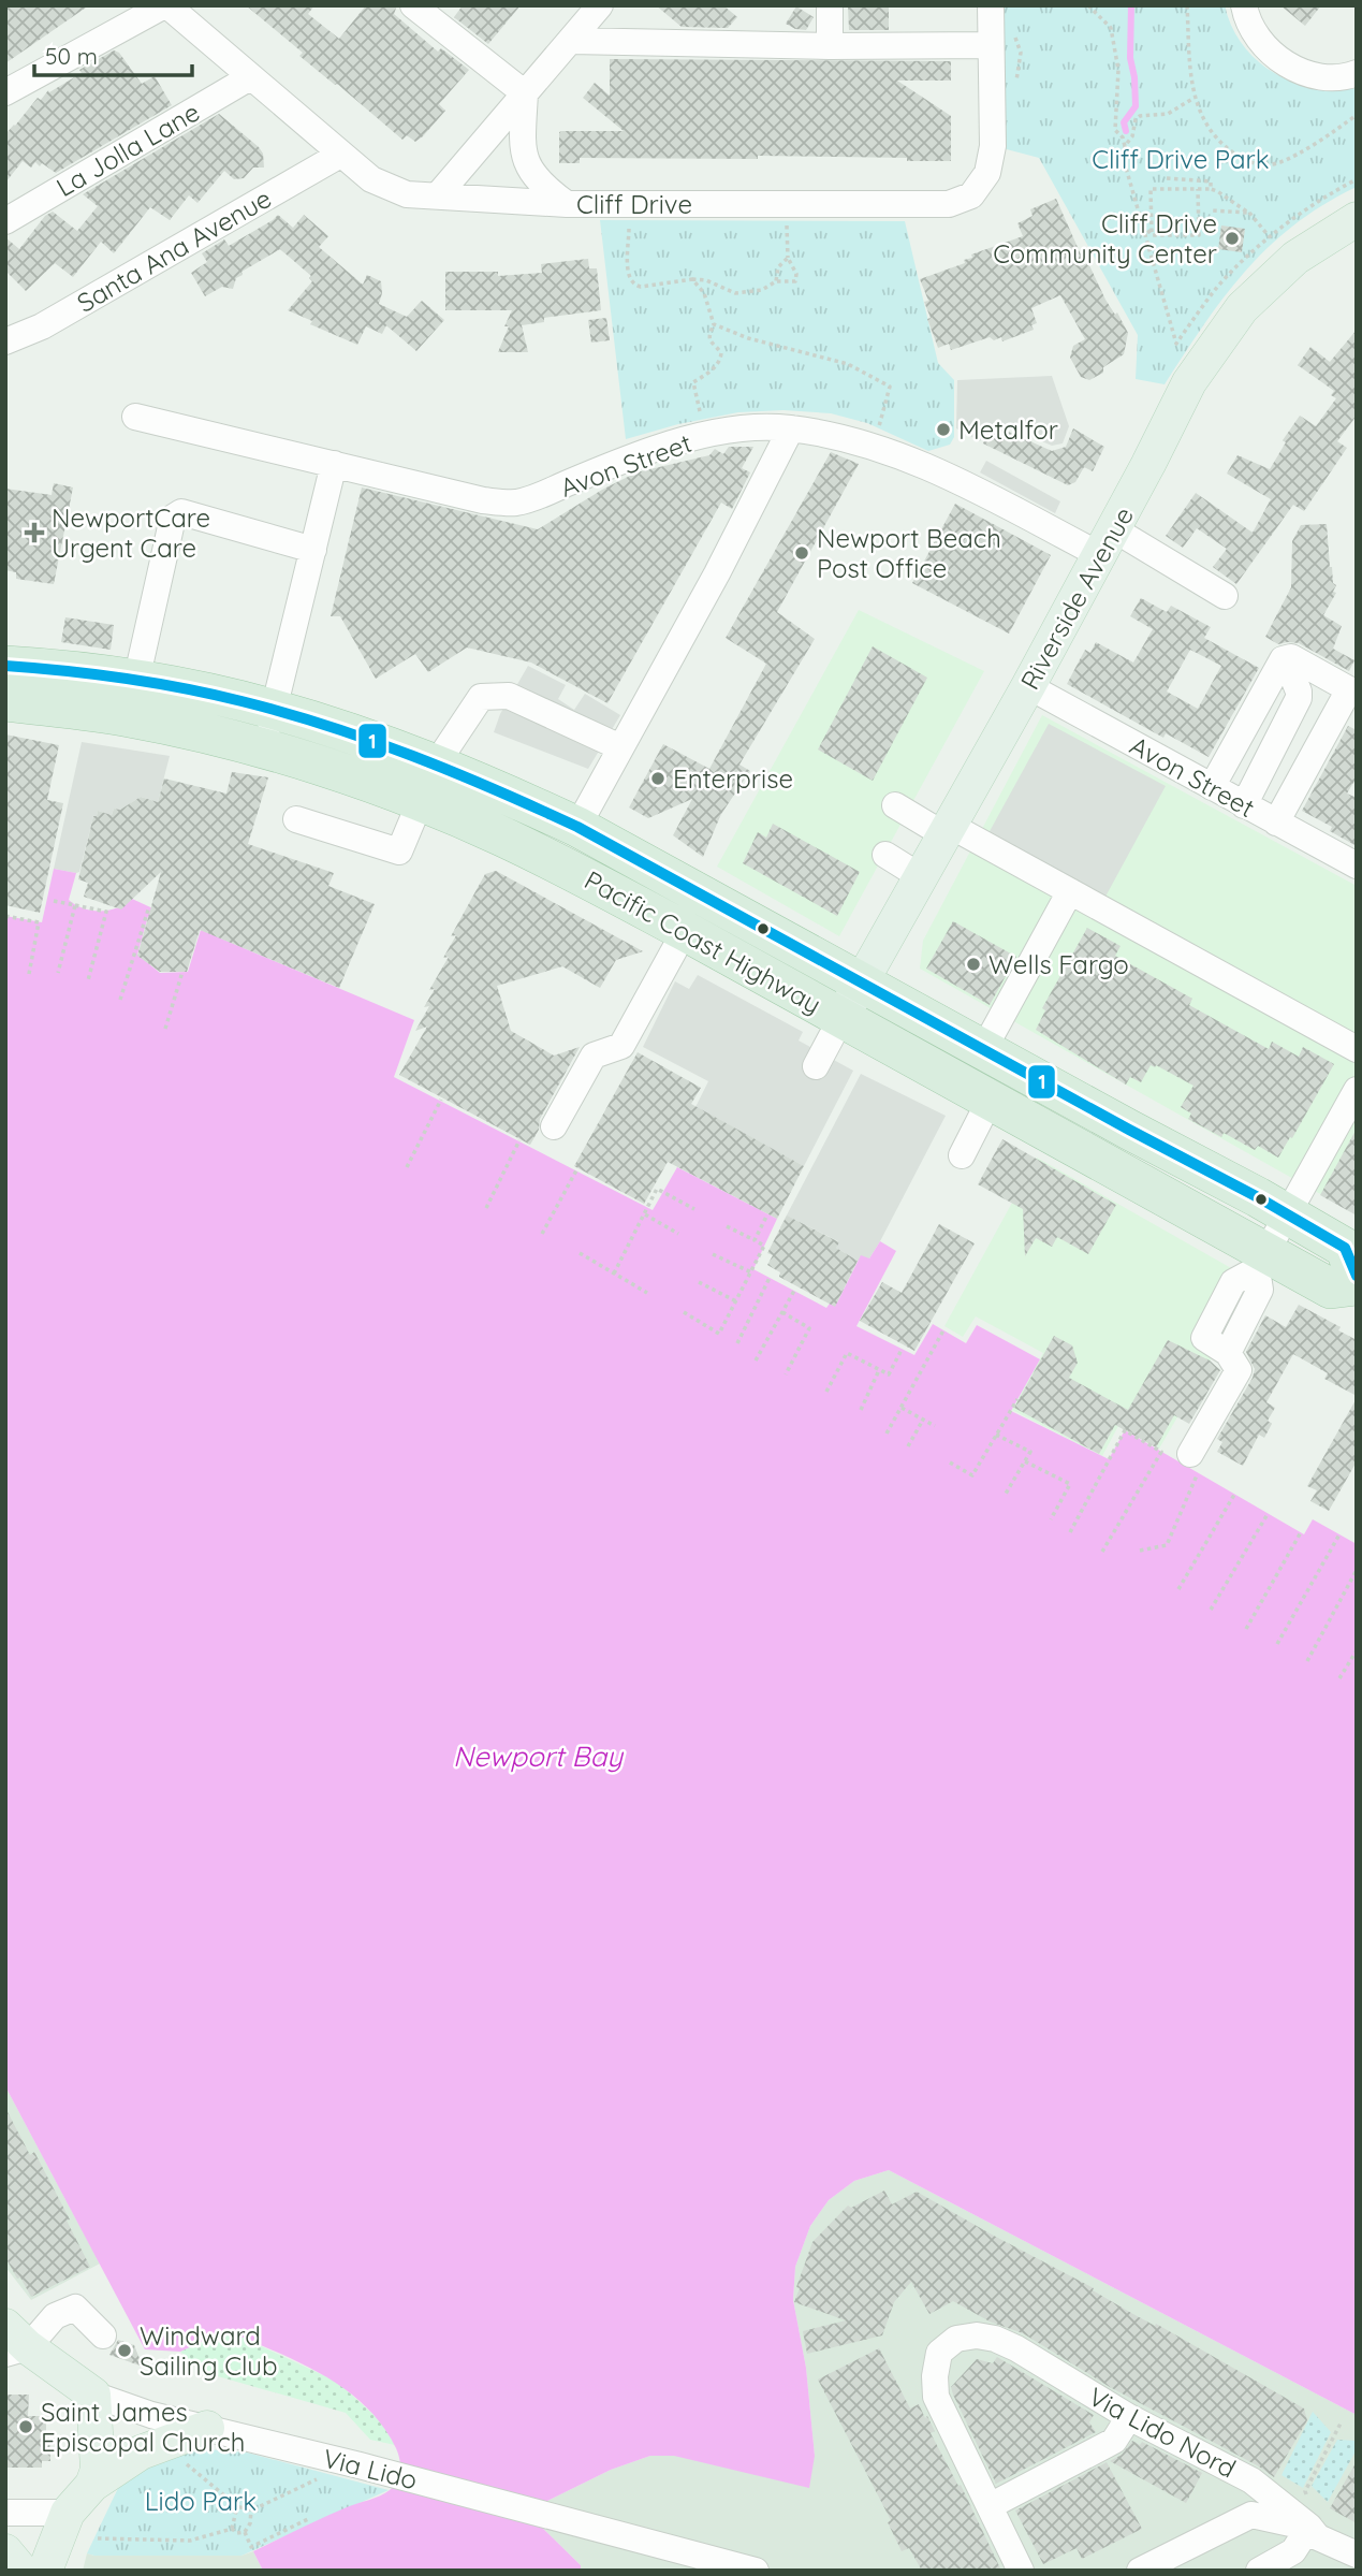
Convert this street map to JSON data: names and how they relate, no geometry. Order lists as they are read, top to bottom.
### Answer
{
  "streets": {
    "highway": ["Pacific Coast Highway"],
    "main road": ["Riverside Avenue", "Via Lido"],
    "street": [
      "La Jolla Lane",
      "Cliff Drive",
      "Santa Ana Avenue",
      "Avon Street",
      "Via Lido Nord"
    ]
  },
  "crossings": [
    ["La Jolla Lane", "Cliff Drive"],
    ["Cliff Drive", "Santa Ana Avenue"],
    ["Avon Street", "Riverside Avenue"],
    ["Riverside Avenue", "Pacific Coast Highway"]
  ],
  "water": ["Newport Bay"],
  "parks": ["Cliff Drive Park", "Lido Park"],
  "places": {
    "other": [
      "Cliff Drive Community Center",
      "Metalfor",
      "Newport Beach Post Office",
      "Enterprise",
      "Wells Fargo",
      "Windward Sailing Club",
      "Saint James Episcopal Church"
    ],
    "health": ["NewportCare Urgent Care"]
  },
  "lines": ["transit line 1"],
  "scale_bar": "50 m"
}
